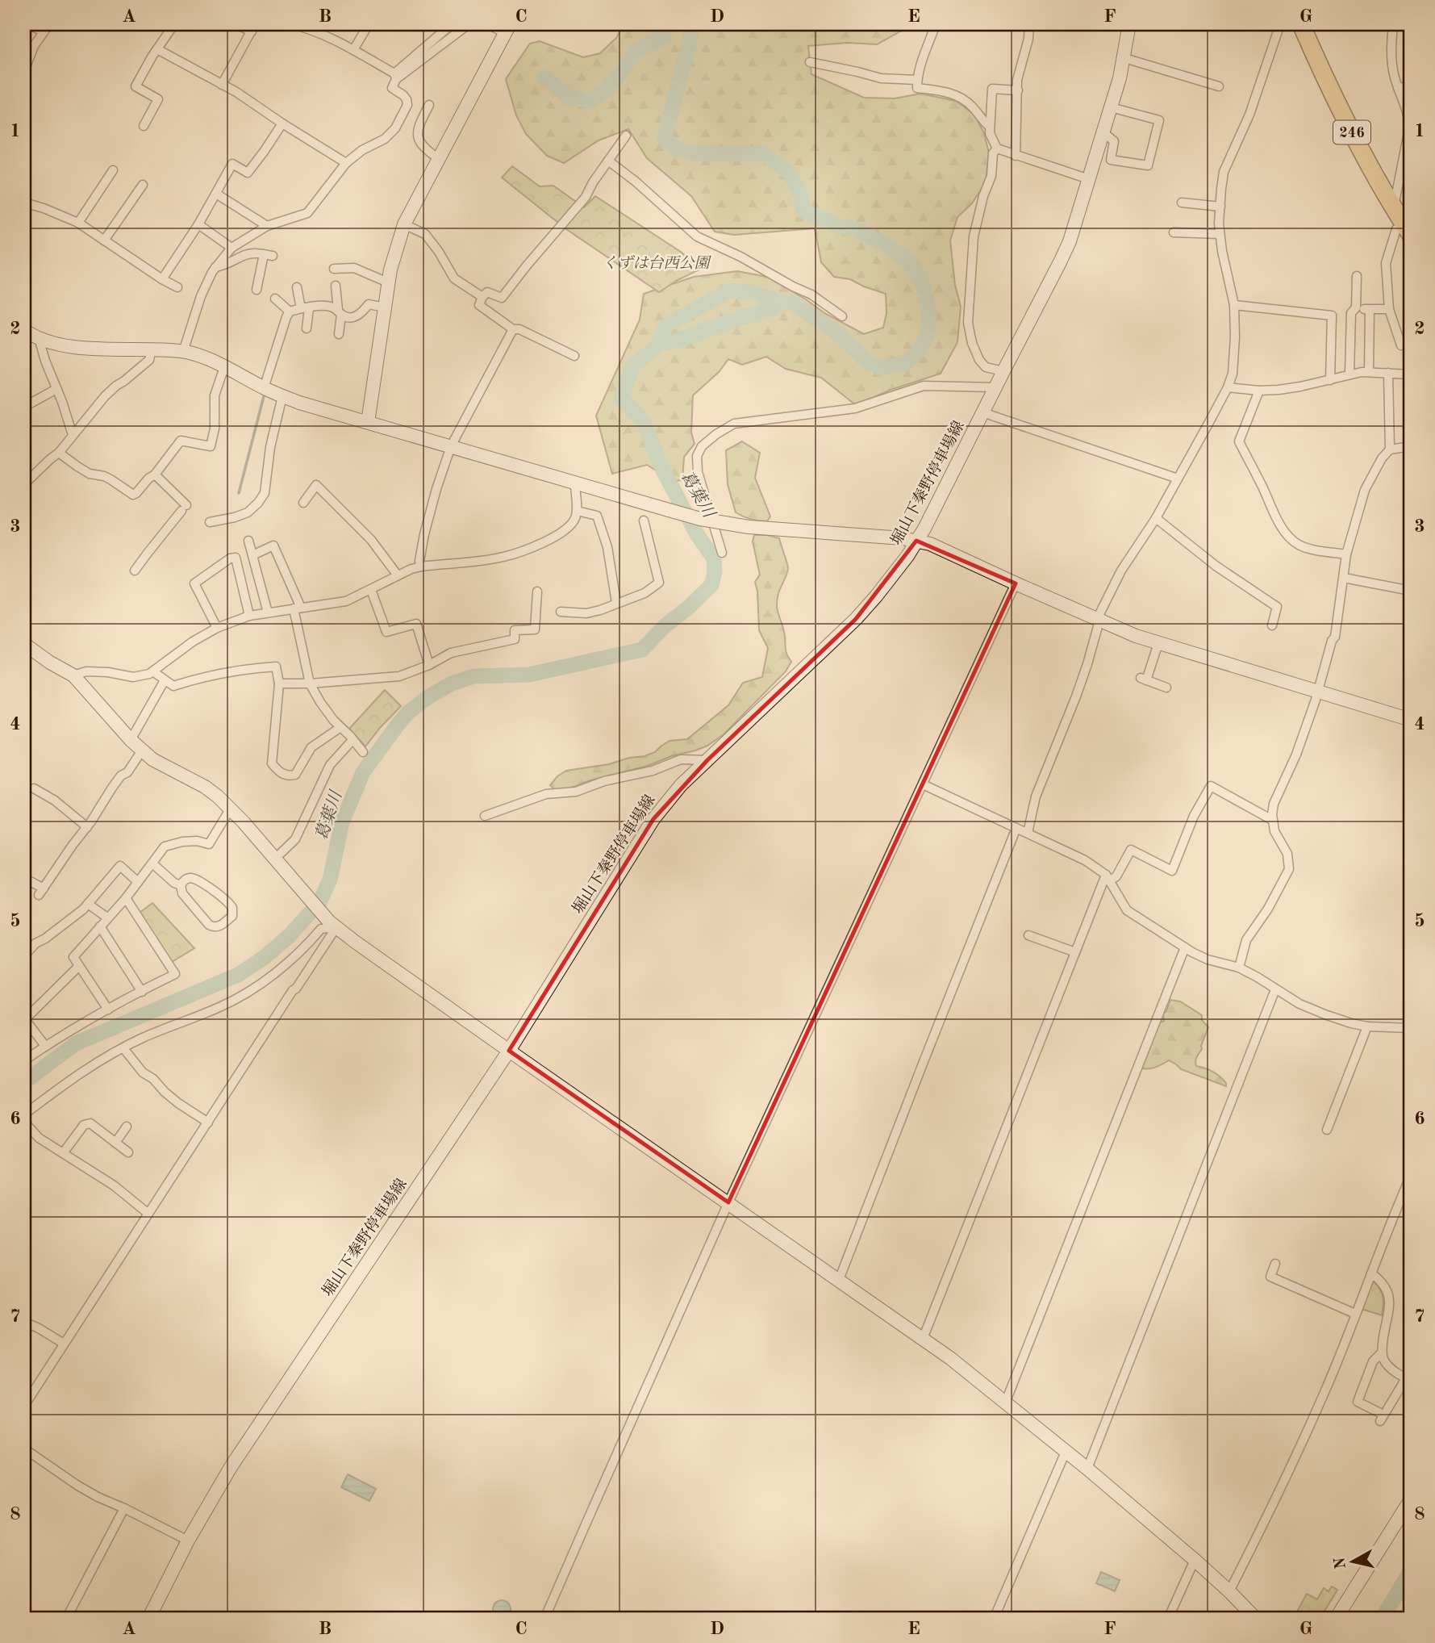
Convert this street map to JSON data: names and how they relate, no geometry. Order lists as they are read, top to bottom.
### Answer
{
  "streets": {
    "highway": ["246"],
    "street": ["堀山下秦野停車場線"]
  },
  "water": ["葛葉川"],
  "parks": ["くずは台西公園"],
  "north": "left",
  "grid": {
    "columns": [
      "A",
      "B",
      "C",
      "D",
      "E",
      "F",
      "G"
    ],
    "rows": [
      "1",
      "2",
      "3",
      "4",
      "5",
      "6",
      "7",
      "8"
    ]
  }
}
